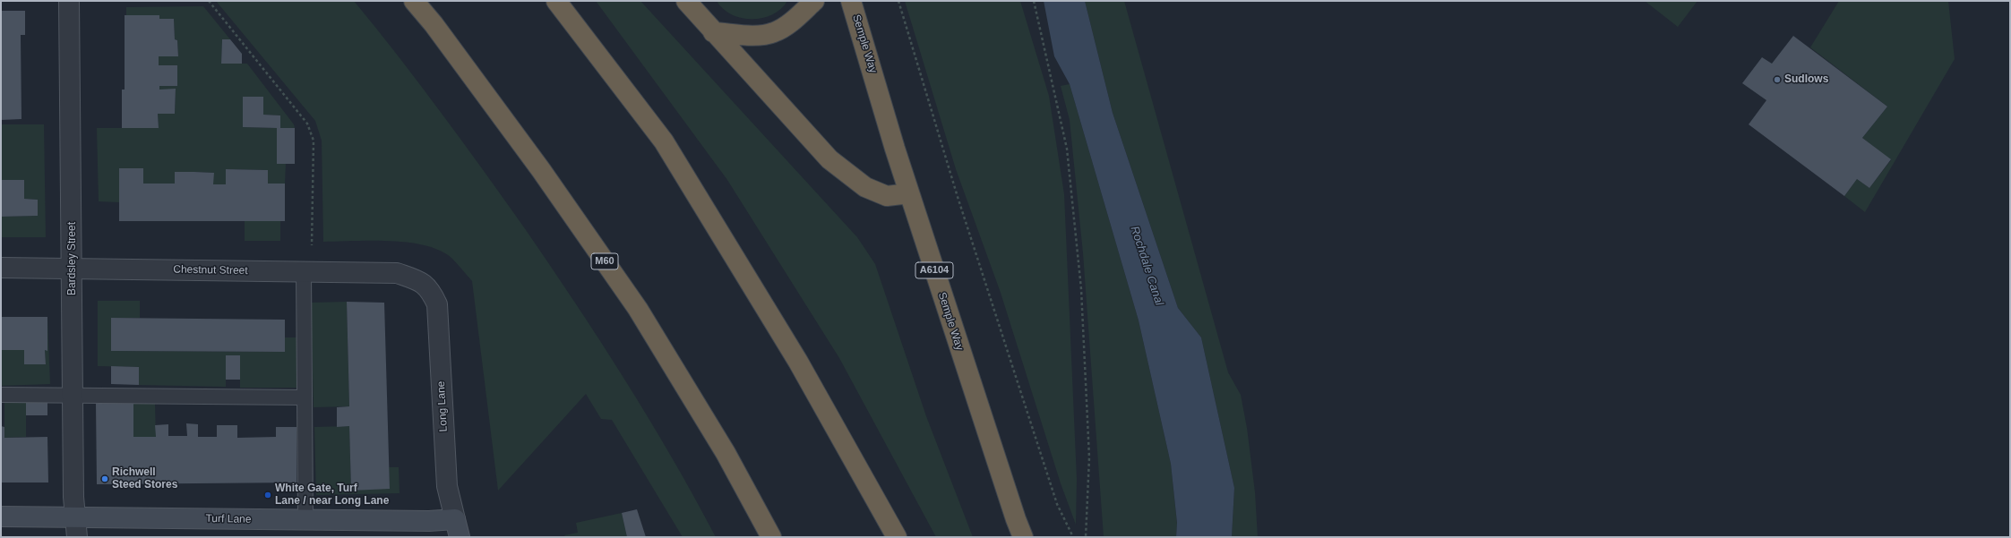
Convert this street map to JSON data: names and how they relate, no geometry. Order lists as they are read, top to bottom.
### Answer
{
  "streets": {
    "highway": ["Semple Way", "M60", "A6104"],
    "street": [
      "Bardsley Street",
      "Chestnut Street",
      "Long Lane",
      "Turf Lane"
    ]
  },
  "crossings": [
    ["Bardsley Street", "Chestnut Street"],
    ["Bardsley Street", "Turf Lane"],
    ["Chestnut Street", "Long Lane"],
    ["Long Lane", "Turf Lane"]
  ],
  "water": ["Rochdale Canal"],
  "places": ["Sudlows", "Richwell Steed Stores", "White Gate, Turf Lane / near Long Lane"]
}
